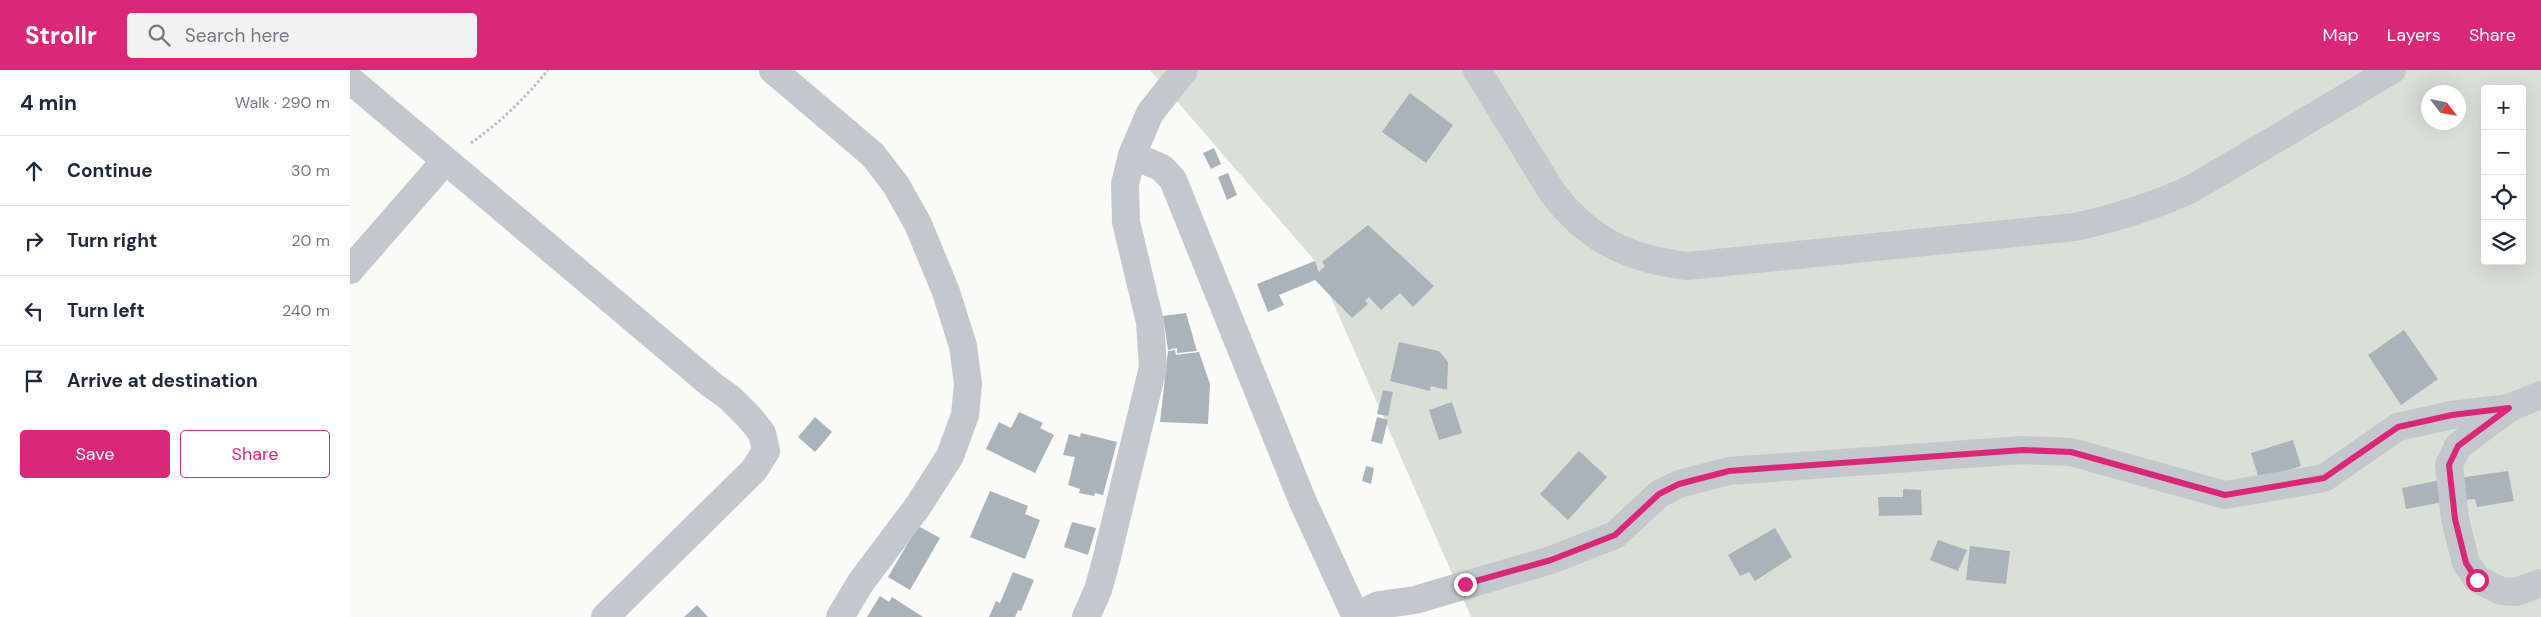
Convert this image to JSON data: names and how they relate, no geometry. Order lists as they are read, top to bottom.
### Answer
{
  "north": "bottom right",
  "page": {
    "header": "Strollr",
    "search": "Search here",
    "nav": ["Map", "Layers", "Share"],
    "heading": ["4 min", "Walk · 290 m"],
    "map_buttons": ["+", "−"],
    "list": [
      ["Continue", "30 m"],
      ["Turn right", "20 m"],
      ["Turn left", "240 m"],
      "Arrive at destination"
    ],
    "buttons": ["Save", "Share"]
  }
}
